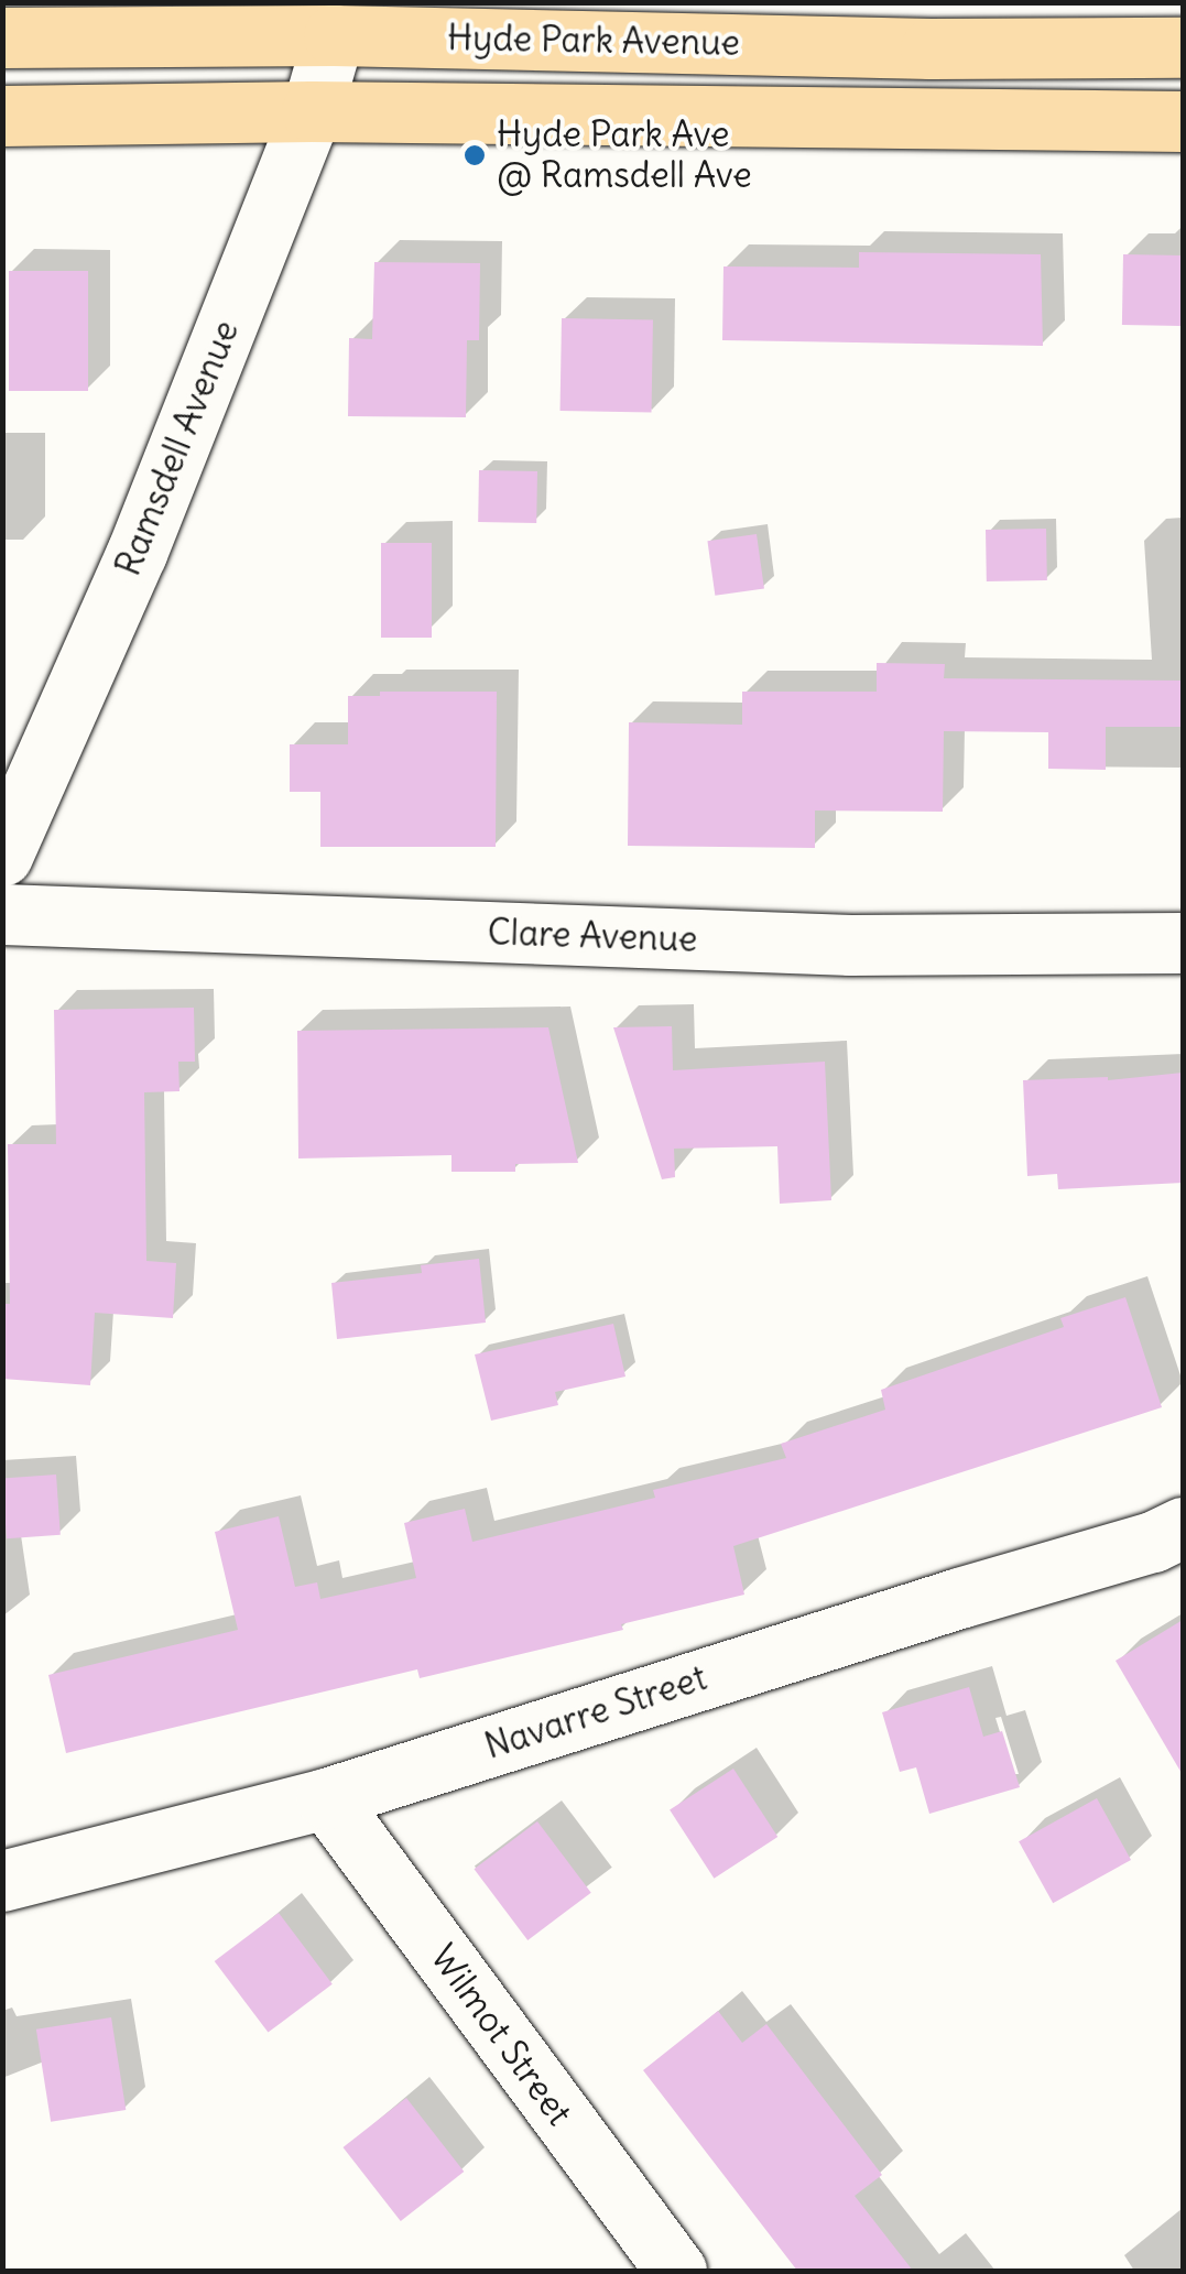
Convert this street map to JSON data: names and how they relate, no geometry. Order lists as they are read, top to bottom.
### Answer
{
  "streets": {
    "main road": ["Hyde Park Avenue"],
    "street": [
      "Ramsdell Avenue",
      "Clare Avenue",
      "Navarre Street",
      "Wilmot Street"
    ]
  },
  "crossings": [
    ["Hyde Park Avenue", "Ramsdell Avenue"],
    ["Navarre Street", "Wilmot Street"]
  ],
  "places": ["Hyde Park Ave @ Ramsdell Ave"]
}
